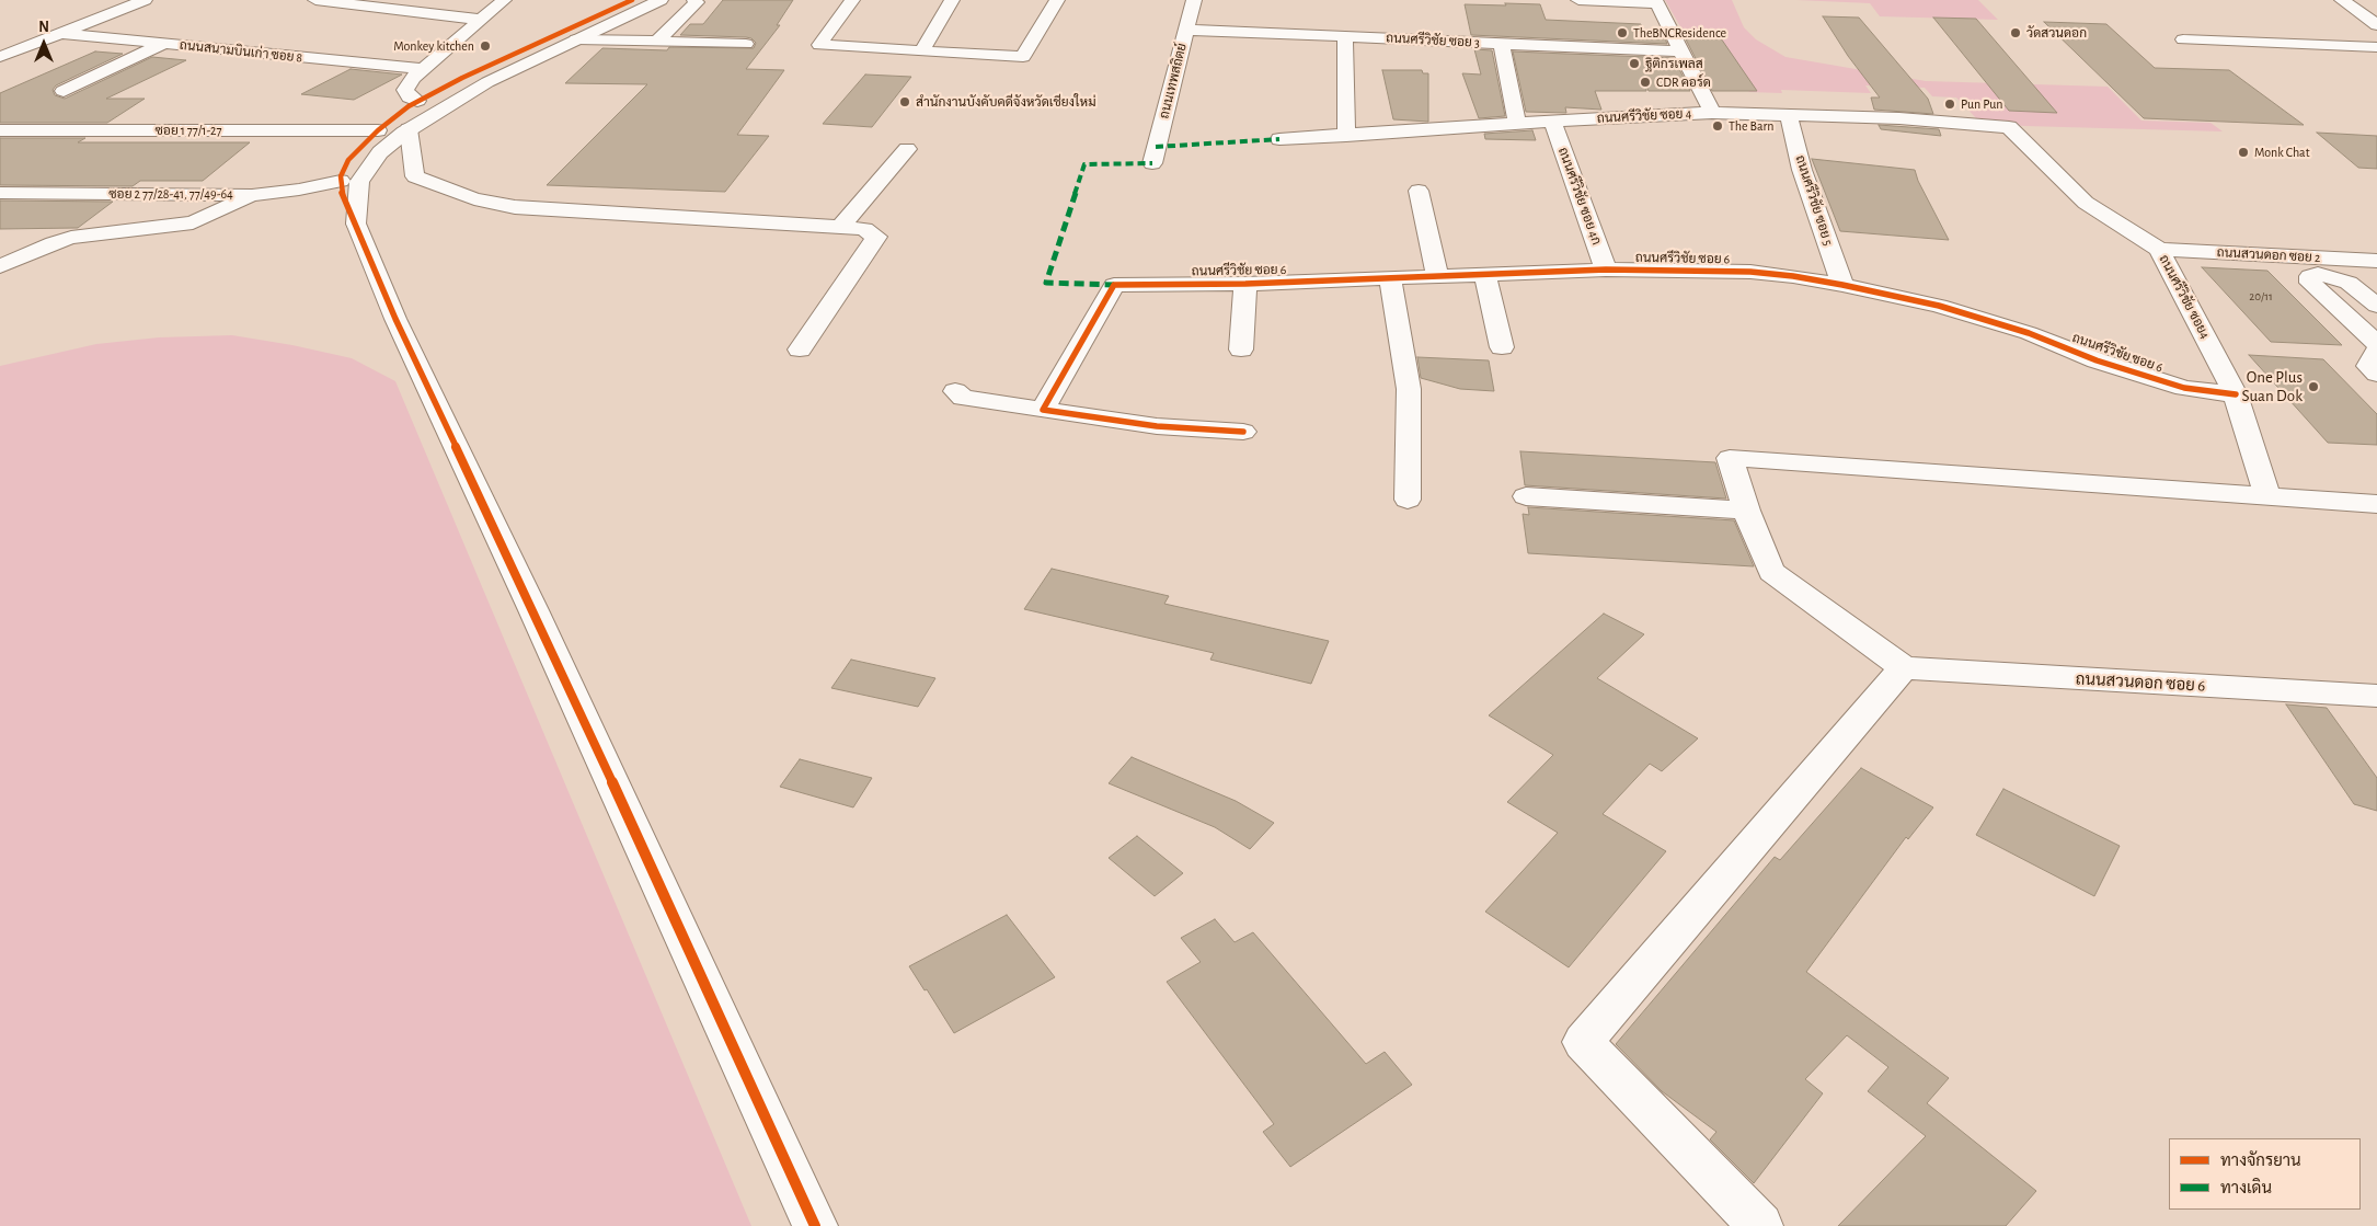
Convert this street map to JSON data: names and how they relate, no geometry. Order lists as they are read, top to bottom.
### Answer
{
  "streets": {
    "street": [
      "ถนนศรีวิชัย ซอย 3",
      "ถนนสนามบินเก่า ซอย 8",
      "ถนนเทพสถิตย์",
      "ถนนศรีวิชัย ซอย 4",
      "ซอย 1 77/1-27",
      "ซอย 2 77/28-41, 77/49-64",
      "ถนนศรีวิชัย ซอย 4ก",
      "ถนนศรีวิชัย ซอย 5",
      "ถนนสวนดอก ซอย 2",
      "ถนนศรีวิชัย ซอย 6",
      "ถนนศรีวิชัย ซอย4",
      "ถนนสวนดอก ซอย 6"
    ]
  },
  "crossings": [
    ["ถนนศรีวิชัย ซอย 3", "ถนนเทพสถิตย์"],
    ["ถนนศรีวิชัย ซอย 4", "ถนนศรีวิชัย ซอย 4ก"],
    ["ถนนศรีวิชัย ซอย 4", "ถนนศรีวิชัย ซอย 5"],
    ["ถนนศรีวิชัย ซอย 4", "ถนนศรีวิชัย ซอย4"],
    ["ถนนศรีวิชัย ซอย 4ก", "ถนนศรีวิชัย ซอย 6"],
    ["ถนนศรีวิชัย ซอย 5", "ถนนศรีวิชัย ซอย 6"],
    ["ถนนสวนดอก ซอย 2", "ถนนศรีวิชัย ซอย4"],
    ["ถนนศรีวิชัย ซอย 6", "ถนนศรีวิชัย ซอย4"]
  ],
  "places": [
    "TheBNCResidence",
    "วัดสวนดอก",
    "Monkey kitchen",
    "ฐิติกรเพลส",
    "CDR คอร์ด",
    "สำนักงานบังคับคดีจังหวัดเชียงใหม่",
    "Pun Pun",
    "The Barn",
    "Monk Chat",
    "One Plus Suan Dok"
  ],
  "house_numbers": ["20/11"],
  "legend": ["ทางจักรยาน", "ทางเดิน"],
  "north": "top"
}
